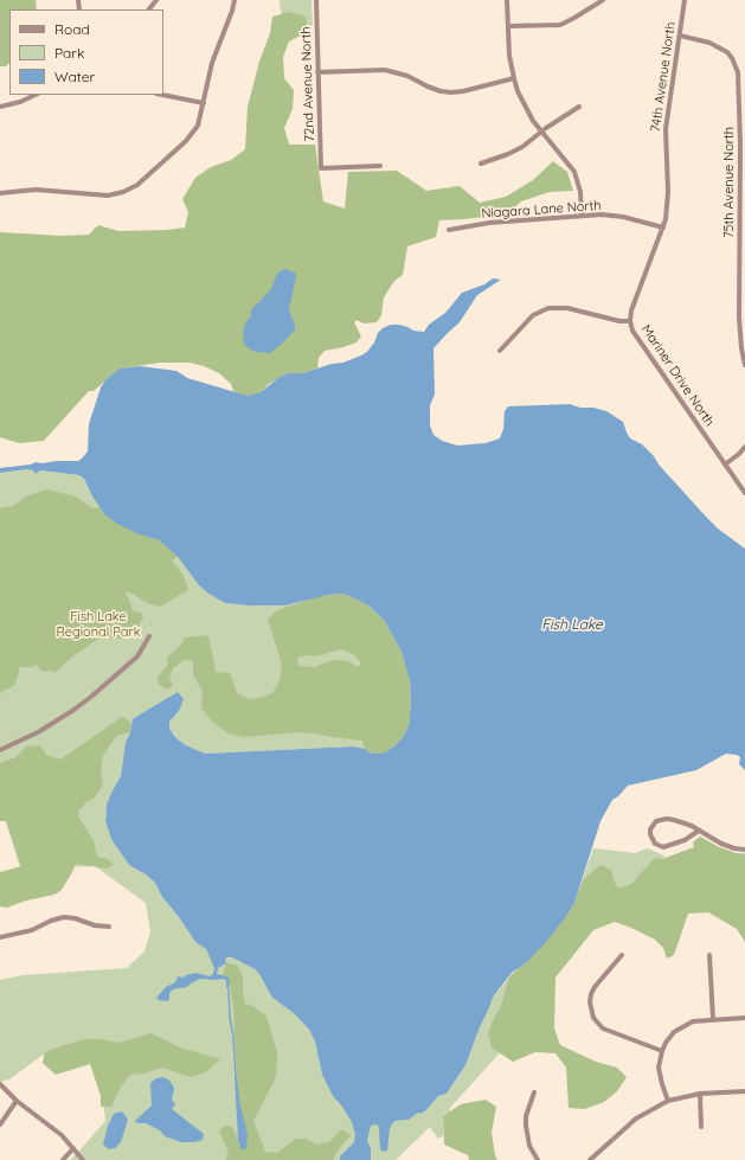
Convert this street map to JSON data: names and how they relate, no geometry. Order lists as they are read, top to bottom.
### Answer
{
  "streets": {
    "street": [
      "74th Avenue North",
      "72nd Avenue North",
      "75th Avenue North",
      "Niagara Lane North",
      "Mariner Drive North"
    ]
  },
  "crossings": [
    ["74th Avenue North", "75th Avenue North"],
    ["74th Avenue North", "Niagara Lane North"],
    ["74th Avenue North", "Mariner Drive North"]
  ],
  "water": ["Fish Lake"],
  "parks": ["Fish Lake Regional Park"],
  "legend": ["Road", "Park", "Water"]
}
